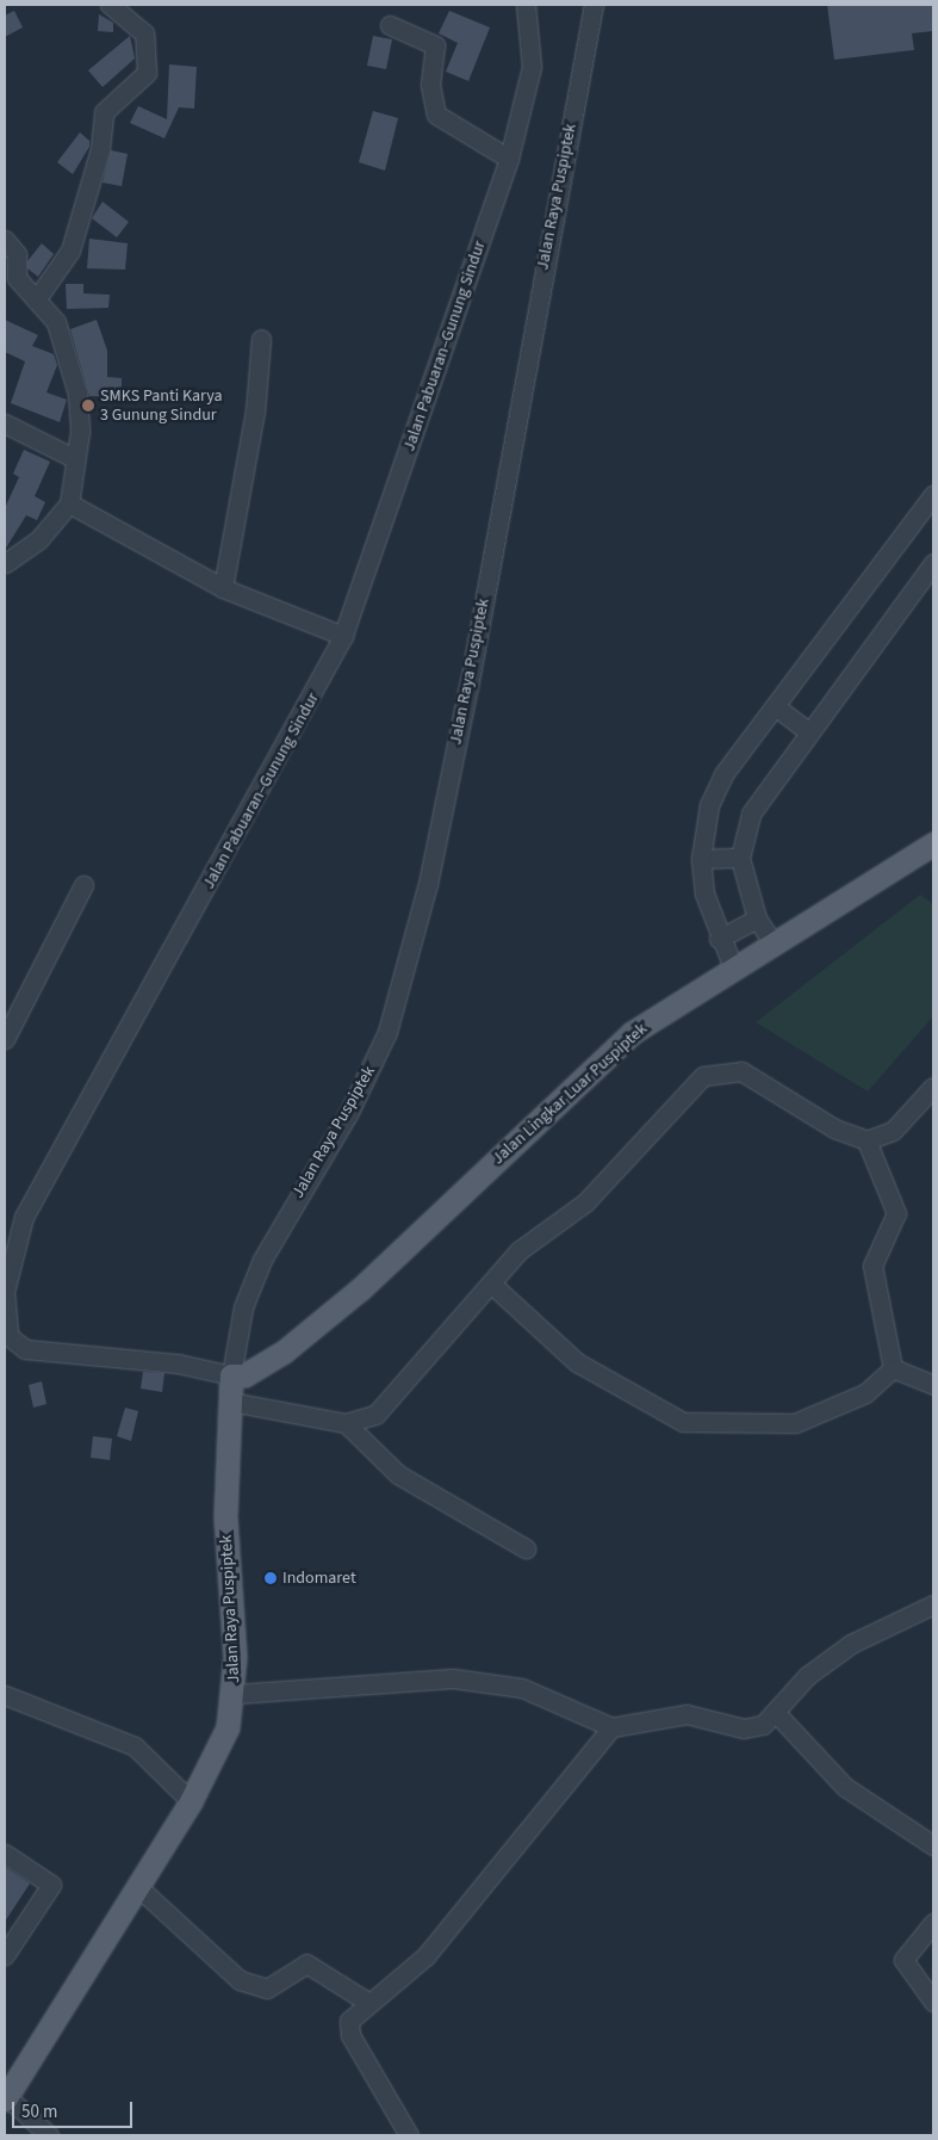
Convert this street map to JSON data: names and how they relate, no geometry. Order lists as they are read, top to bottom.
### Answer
{
  "streets": {
    "main road": ["Jalan Raya Puspiptek", "Jalan Lingkar Luar Puspiptek"],
    "street": ["Jalan Pabuaran–Gunung Sindur"]
  },
  "crossings": [
    ["Jalan Raya Puspiptek", "Jalan Pabuaran–Gunung Sindur"],
    ["Jalan Raya Puspiptek", "Jalan Lingkar Luar Puspiptek"],
    ["Jalan Pabuaran–Gunung Sindur", "Jalan Lingkar Luar Puspiptek"]
  ],
  "places": ["SMKS Panti Karya 3 Gunung Sindur", "Indomaret"],
  "scale_bar": "50 m"
}
